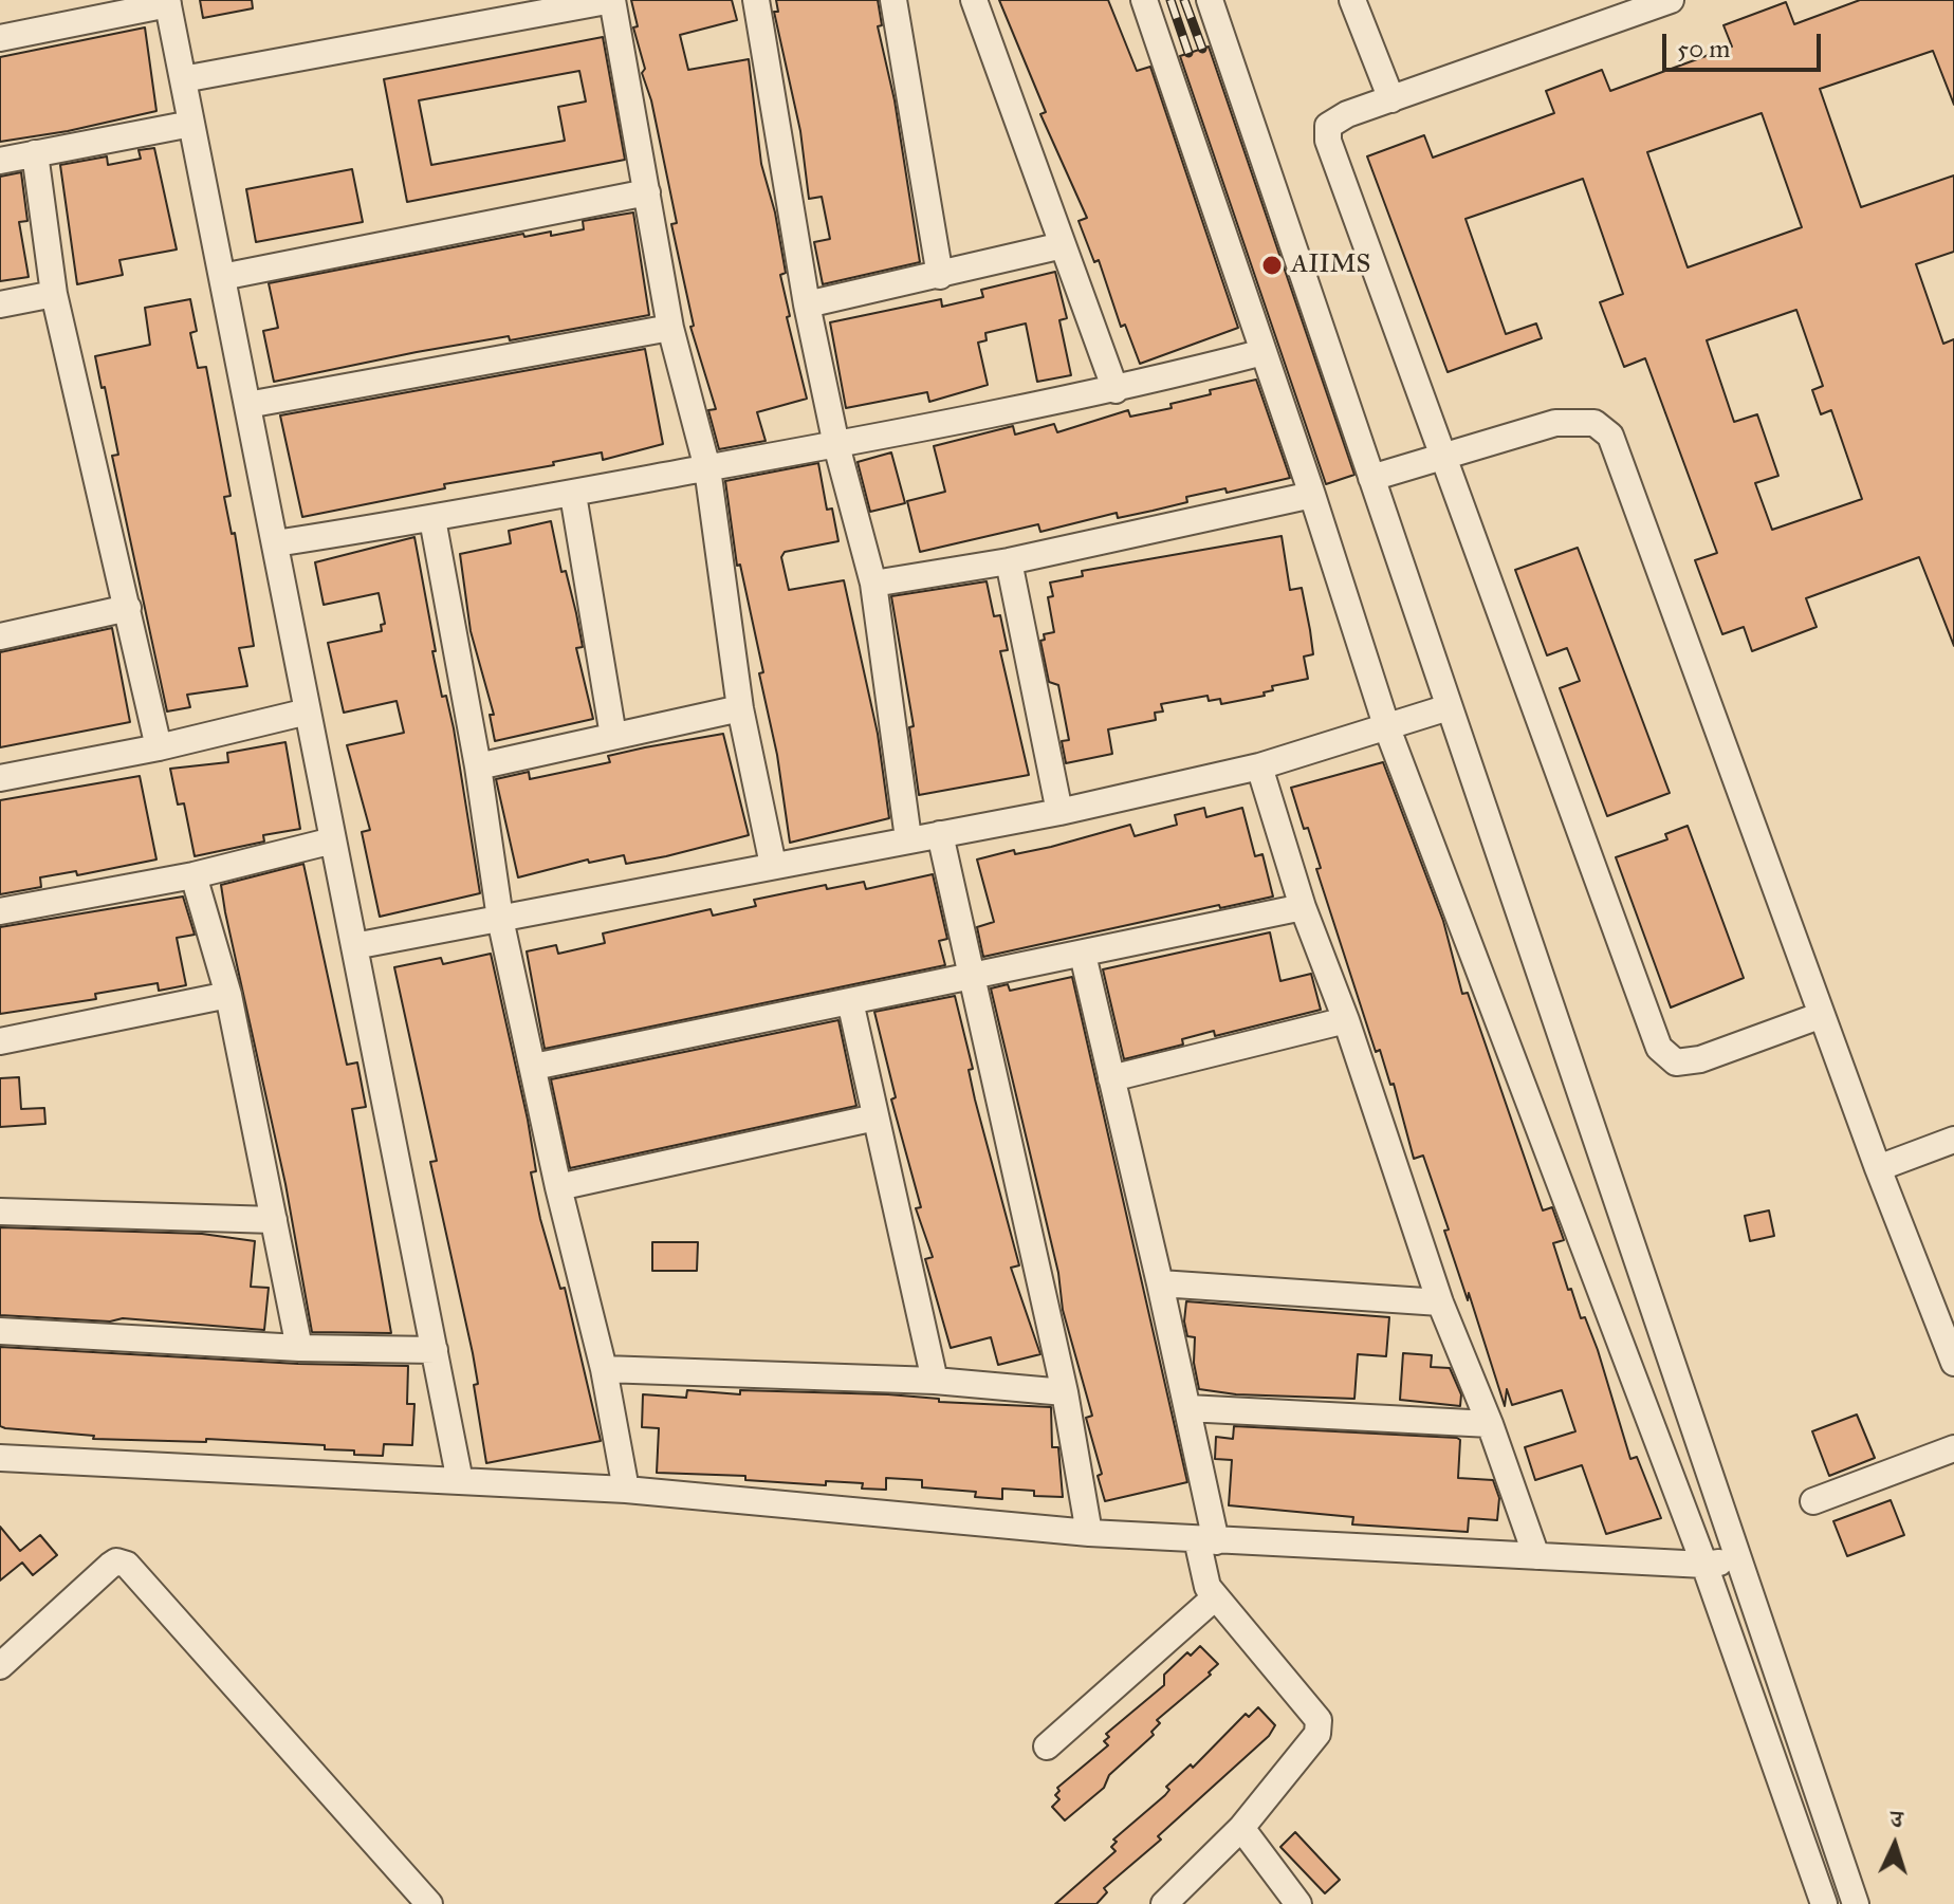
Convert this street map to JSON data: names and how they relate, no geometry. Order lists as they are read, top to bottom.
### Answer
{
  "places": ["AIIMS"],
  "scale_bar": "50 m",
  "north": "top"
}
